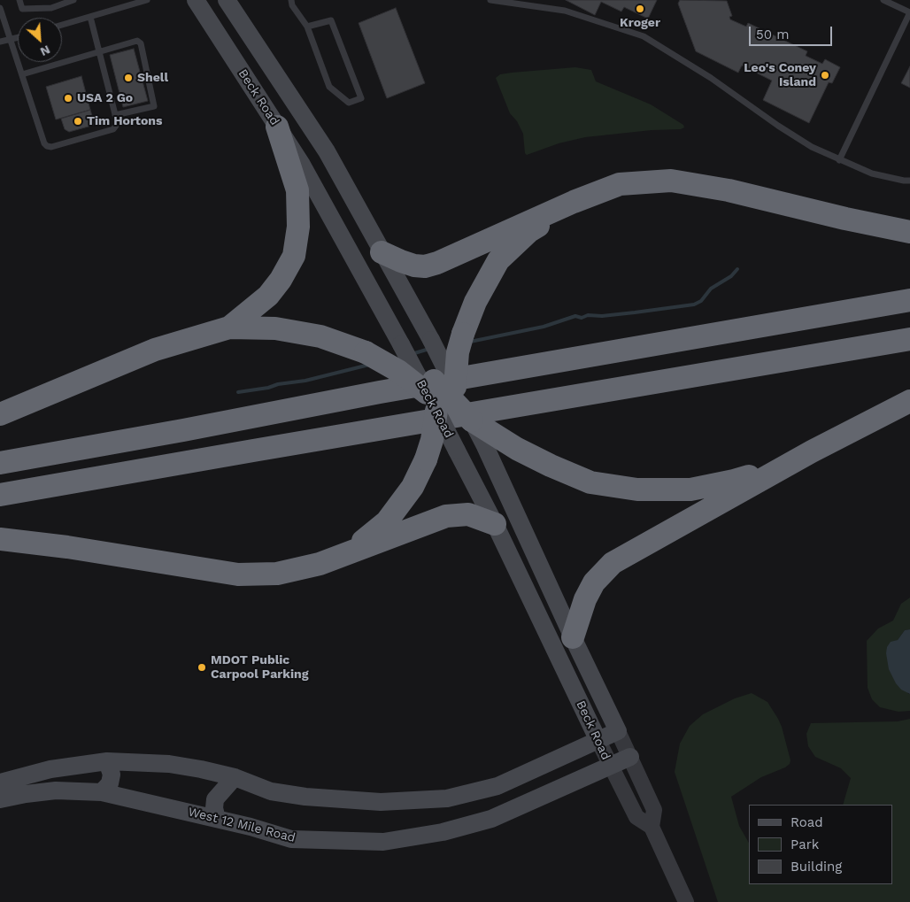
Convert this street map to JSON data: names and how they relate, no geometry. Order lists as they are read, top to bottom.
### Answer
{
  "streets": {
    "main road": ["Beck Road", "West 12 Mile Road"]
  },
  "crossings": [
    ["Beck Road", "West 12 Mile Road"]
  ],
  "places": [
    "Kroger",
    "Leo's Coney Island",
    "Shell",
    "USA 2 Go",
    "Tim Hortons",
    "MDOT Public Carpool Parking"
  ],
  "legend": ["Road", "Park", "Building"],
  "scale_bar": "50 m",
  "north": "bottom right"
}
